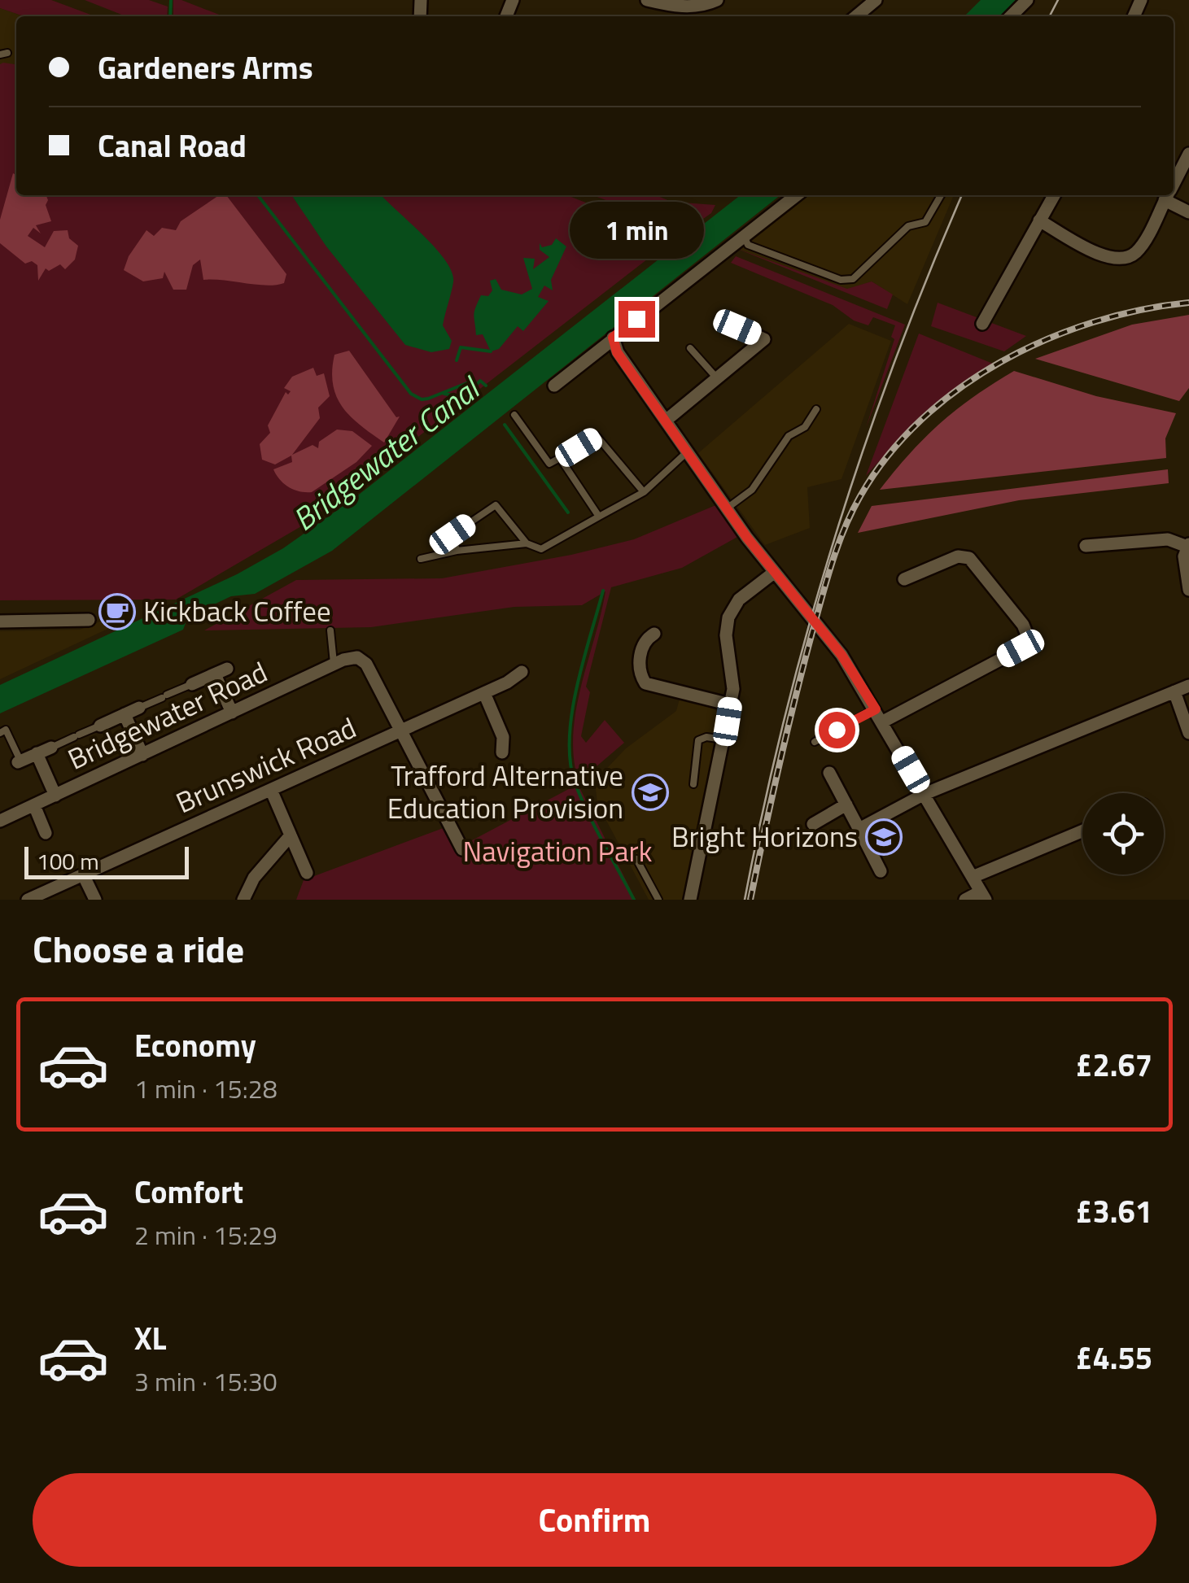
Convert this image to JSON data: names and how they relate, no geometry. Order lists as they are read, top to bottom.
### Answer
{
  "streets": {
    "street": ["Bridgewater Road", "Brunswick Road"]
  },
  "crossings": [
    ["Bridgewater Road", "Brunswick Road"]
  ],
  "water": ["Bridgewater Canal"],
  "parks": ["Navigation Park"],
  "places": {
    "cafe": ["Kickback Coffee"],
    "school or university": ["Trafford Alternative Education Provision", "Bright Horizons"]
  },
  "scale_bar": "100 m",
  "page": {
    "banner": ["Gardeners Arms", "Canal Road"],
    "bubble": "1 min",
    "scale": "100 m",
    "heading": "Choose a ride",
    "list": [
      {
        "name": "Economy",
        "note": "1 min · 15:28",
        "value": "£2.67"
      },
      {
        "name": "Comfort",
        "note": "2 min · 15:29",
        "value": "£3.61"
      },
      {
        "name": "XL",
        "note": "3 min · 15:30",
        "value": "£4.55"
      }
    ],
    "buttons": "Confirm"
  }
}
